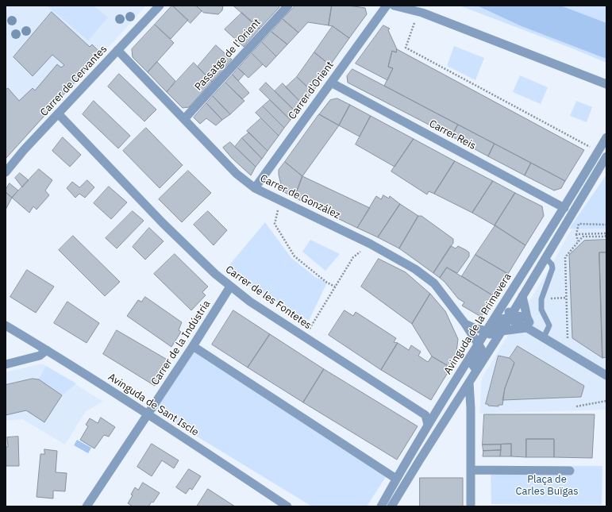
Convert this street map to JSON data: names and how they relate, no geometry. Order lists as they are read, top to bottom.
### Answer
{
  "streets": {
    "street": [
      "Passatge de l'Orient",
      "Carrer de Cervantes",
      "Carrer d'Orient",
      "Carrer Reis",
      "Carrer de González",
      "Carrer de les Fontetes",
      "Avinguda de la Primavera",
      "Carrer de la Indústria",
      "Avinguda de Sant Iscle"
    ]
  },
  "crossings": [
    ["Passatge de l'Orient", "Carrer de González"],
    ["Carrer de Cervantes", "Carrer de González"],
    ["Carrer de Cervantes", "Carrer de les Fontetes"],
    ["Carrer d'Orient", "Carrer Reis"],
    ["Carrer d'Orient", "Carrer de González"],
    ["Carrer Reis", "Avinguda de la Primavera"],
    ["Carrer de González", "Avinguda de la Primavera"],
    ["Carrer de les Fontetes", "Avinguda de la Primavera"],
    ["Carrer de les Fontetes", "Carrer de la Indústria"],
    ["Carrer de la Indústria", "Avinguda de Sant Iscle"]
  ],
  "parks": ["Plaça de Carles Buïgas"]
}
